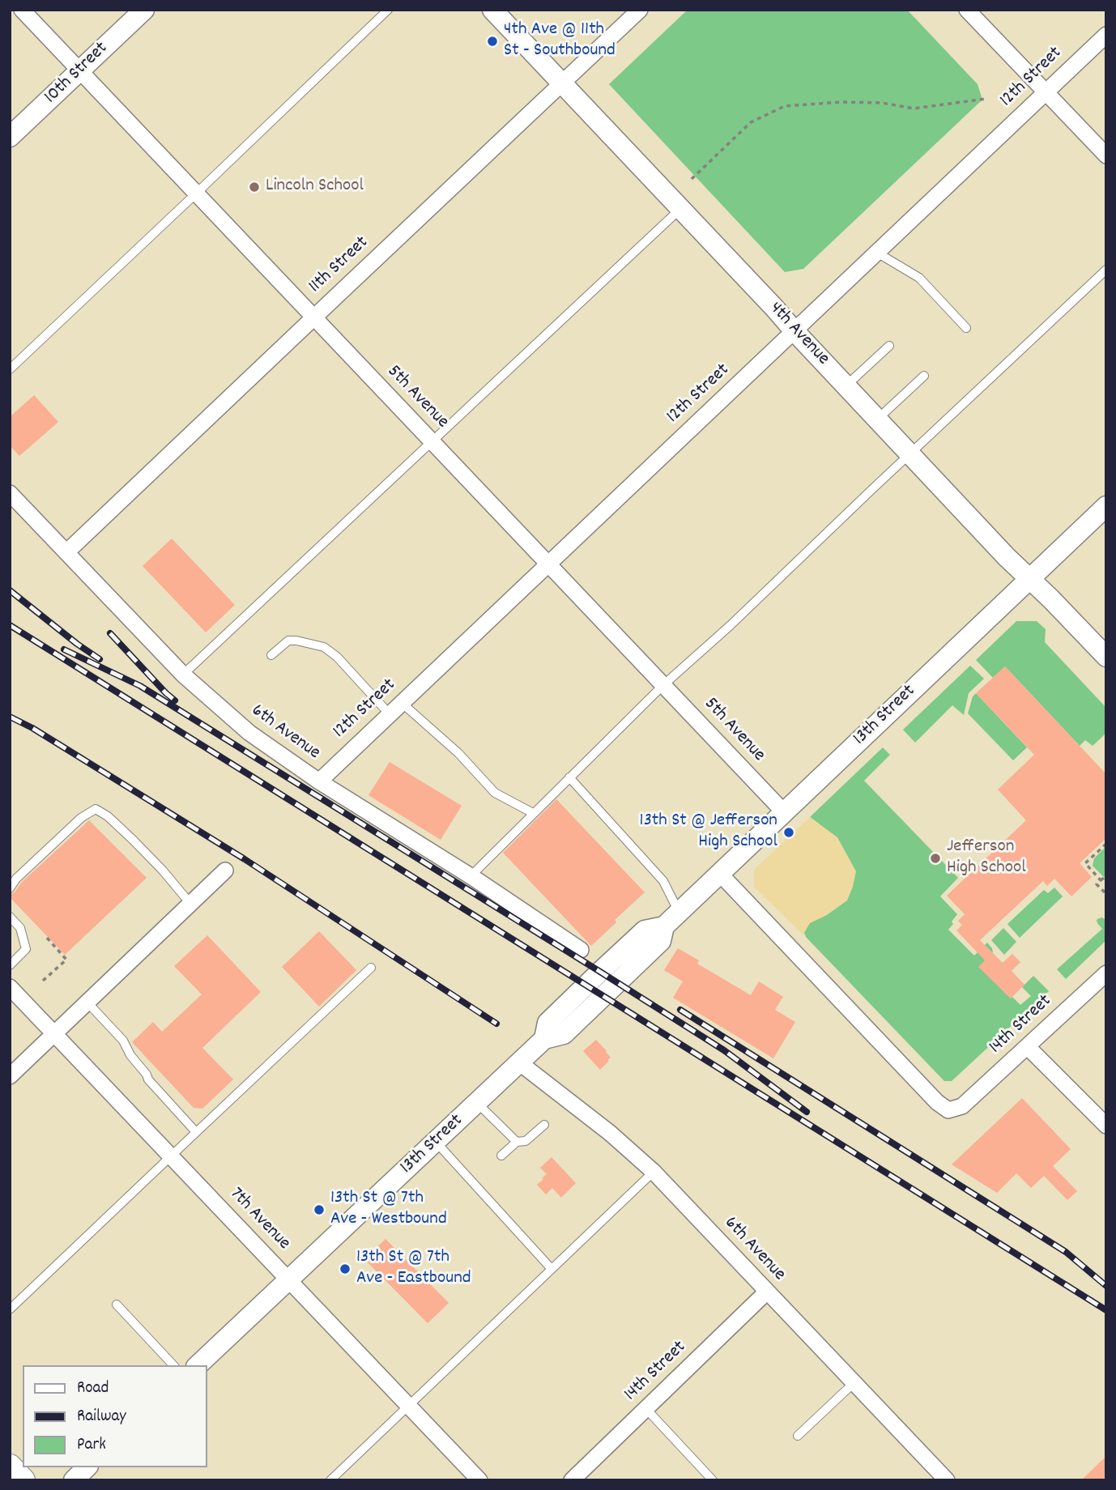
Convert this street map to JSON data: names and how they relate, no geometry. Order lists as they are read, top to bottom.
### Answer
{
  "streets": {
    "street": [
      "10th Street",
      "12th Street",
      "11th Street",
      "4th Avenue",
      "5th Avenue",
      "13th Street",
      "6th Avenue",
      "14th Street",
      "7th Avenue"
    ]
  },
  "crossings": [
    ["10th Street", "5th Avenue"],
    ["12th Street", "4th Avenue"],
    ["12th Street", "5th Avenue"],
    ["12th Street", "6th Avenue"],
    ["11th Street", "4th Avenue"],
    ["11th Street", "5th Avenue"],
    ["11th Street", "6th Avenue"],
    ["4th Avenue", "13th Street"],
    ["5th Avenue", "13th Street"],
    ["13th Street", "6th Avenue"],
    ["13th Street", "14th Street"],
    ["13th Street", "7th Avenue"],
    ["6th Avenue", "14th Street"]
  ],
  "places": [
    "4th Ave @ 11th St - Southbound",
    "Lincoln School",
    "13th St @ Jefferson High School",
    "Jefferson High School",
    "13th St @ 7th Ave - Westbound",
    "13th St @ 7th Ave - Eastbound"
  ],
  "legend": ["Road", "Railway", "Park"]
}
